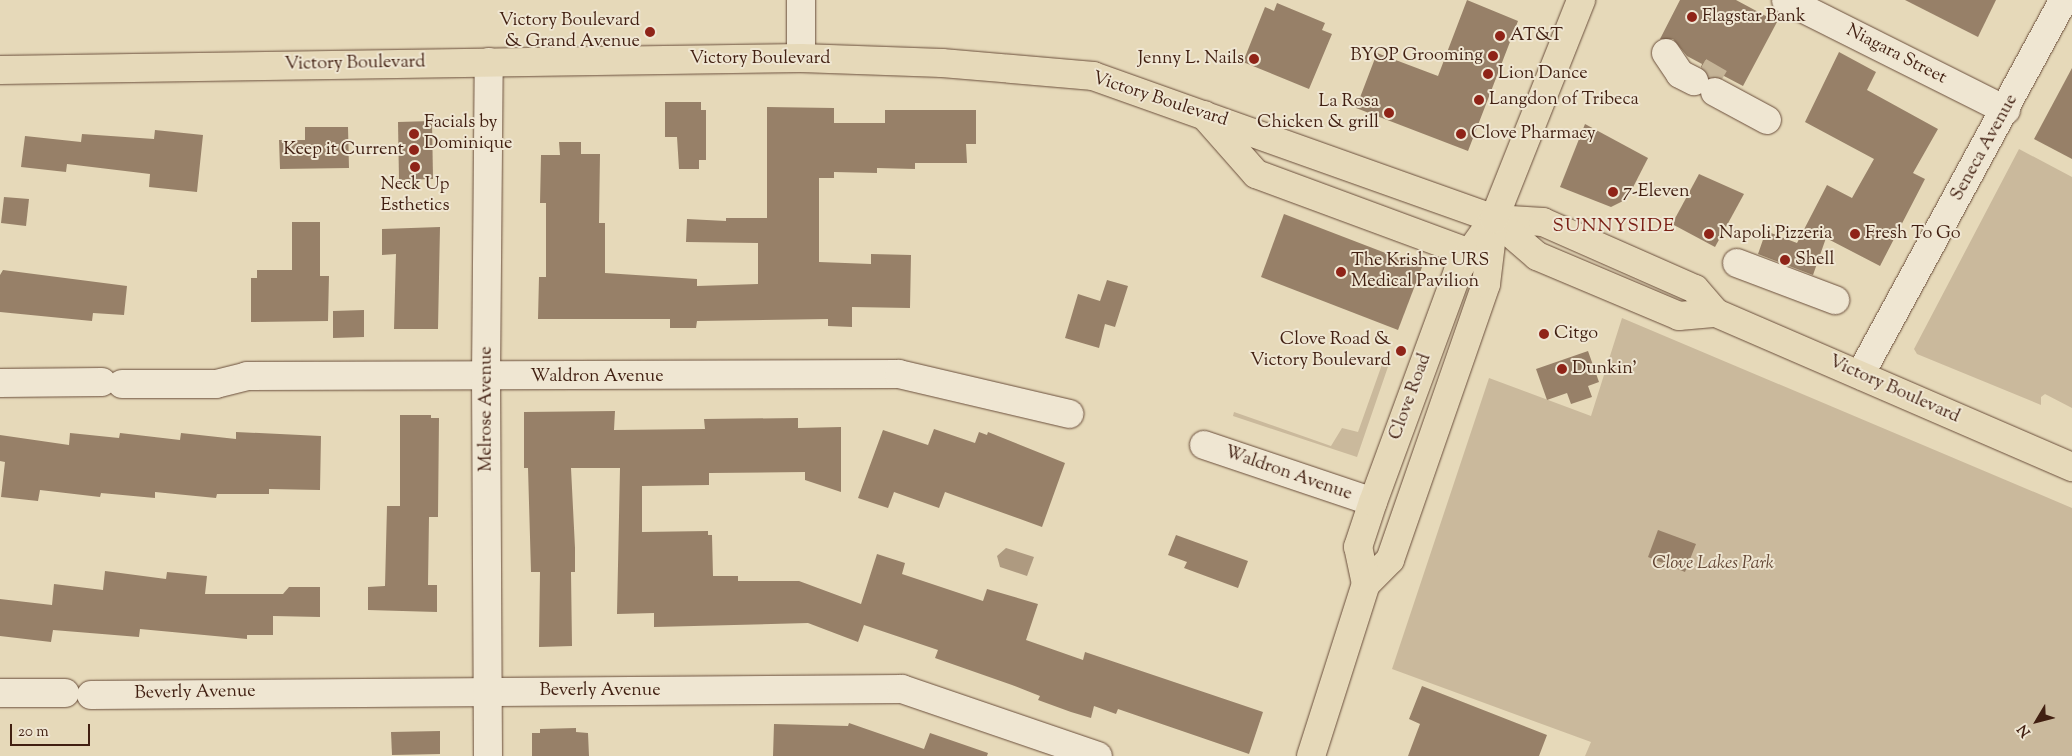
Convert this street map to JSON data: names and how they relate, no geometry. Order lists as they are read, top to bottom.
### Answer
{
  "streets": {
    "main road": ["Victory Boulevard", "Clove Road"],
    "street": [
      "Niagara Street",
      "Seneca Avenue",
      "Waldron Avenue",
      "Melrose Avenue",
      "Beverly Avenue"
    ]
  },
  "crossings": [
    ["Niagara Street", "Seneca Avenue"],
    ["Victory Boulevard", "Seneca Avenue"],
    ["Victory Boulevard", "Clove Road"],
    ["Victory Boulevard", "Melrose Avenue"],
    ["Waldron Avenue", "Clove Road"],
    ["Waldron Avenue", "Melrose Avenue"],
    ["Melrose Avenue", "Beverly Avenue"]
  ],
  "districts": ["SUNNYSIDE"],
  "parks": ["Clove Lakes Park"],
  "places": [
    "Flagstar Bank",
    "Victory Boulevard & Grand Avenue",
    "AT&T",
    "BYOP Grooming",
    "Jenny L. Nails",
    "Lion Dance",
    "Langdon of Tribeca",
    "La Rosa Chicken & grill",
    "Facials by Dominique",
    "Clove Pharmacy",
    "Keep it Current",
    "Neck Up Esthetics",
    "7-Eleven",
    "Napoli Pizzeria",
    "Fresh To Go",
    "Shell",
    "The Krishne URS Medical Pavilion",
    "Citgo",
    "Clove Road & Victory Boulevard",
    "Dunkin'"
  ],
  "scale_bar": "20 m",
  "north": "bottom left"
}
